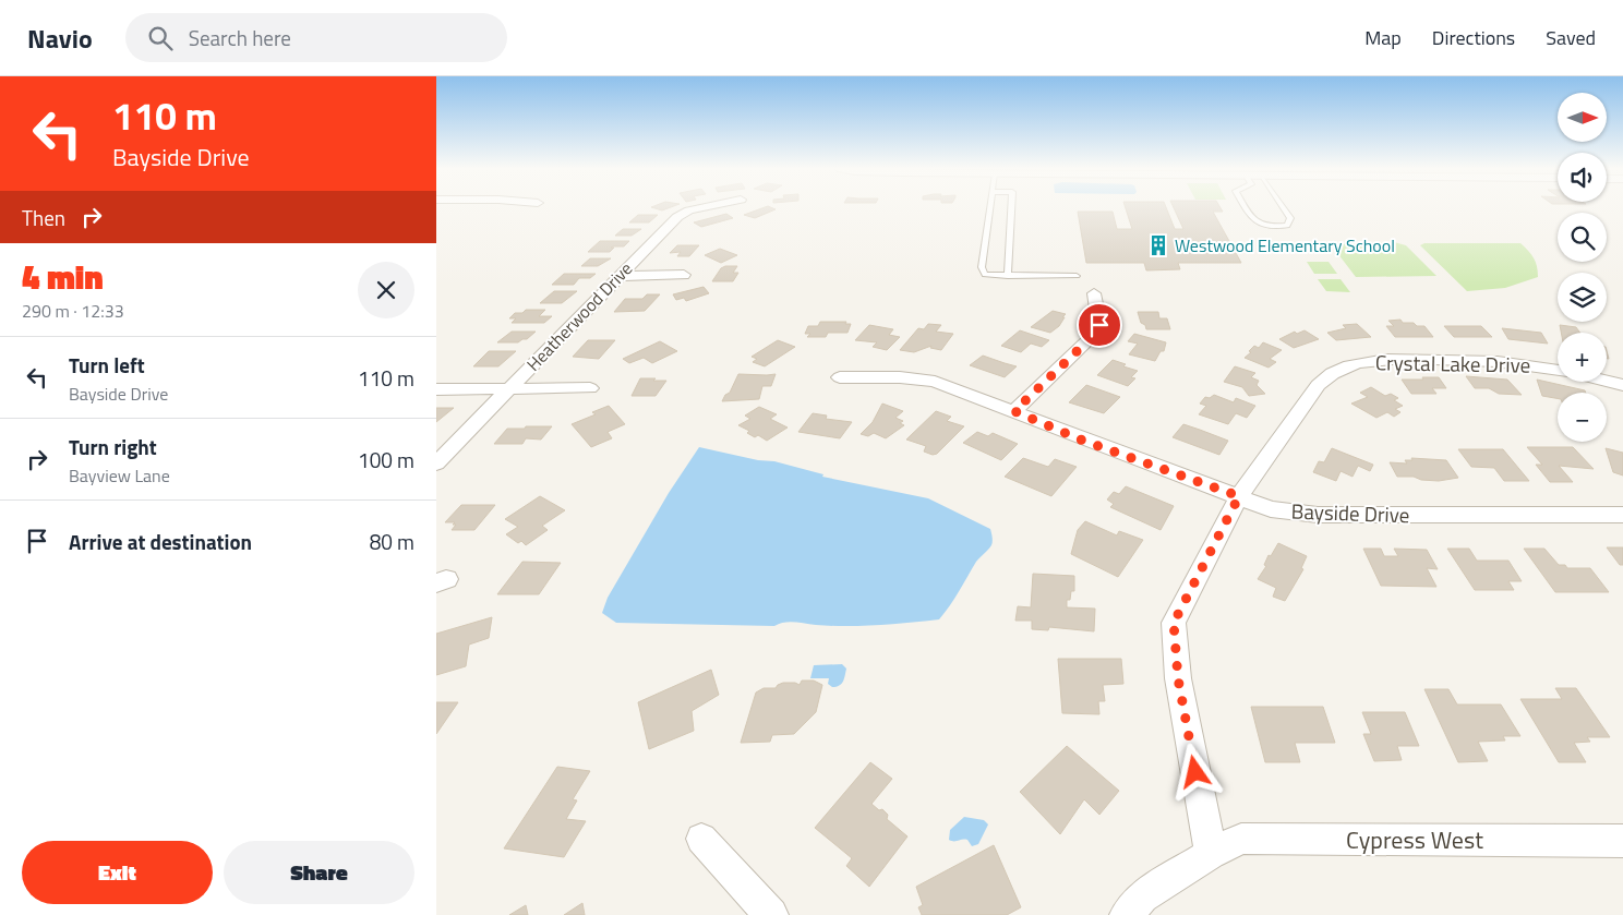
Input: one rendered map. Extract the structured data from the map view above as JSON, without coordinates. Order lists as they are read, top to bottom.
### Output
{
  "streets": {
    "street": [
      "Heatherwood Drive",
      "Crystal Lake Drive",
      "Bayside Drive",
      "Cypress West"
    ]
  },
  "crossings": [
    ["Crystal Lake Drive", "Bayside Drive"],
    ["Crystal Lake Drive", "Cypress West"]
  ],
  "places": {
    "building": ["Westwood Elementary School"]
  },
  "north": "right",
  "page": {
    "header": "Navio",
    "search": "Search here",
    "nav": ["Map", "Directions", "Saved"],
    "turn": ["110 m", "Bayside Drive"],
    "map_buttons": ["+", "−"],
    "then": "Then",
    "heading": ["4 min", "290 m · 12:33"],
    "list": [
      {
        "name": "Turn left",
        "note": "Bayside Drive",
        "value": "110 m"
      },
      {
        "name": "Turn right",
        "note": "Bayview Lane",
        "value": "100 m"
      },
      {
        "name": "Arrive at destination",
        "value": "80 m"
      }
    ],
    "buttons": ["Exit", "Share"]
  }
}
